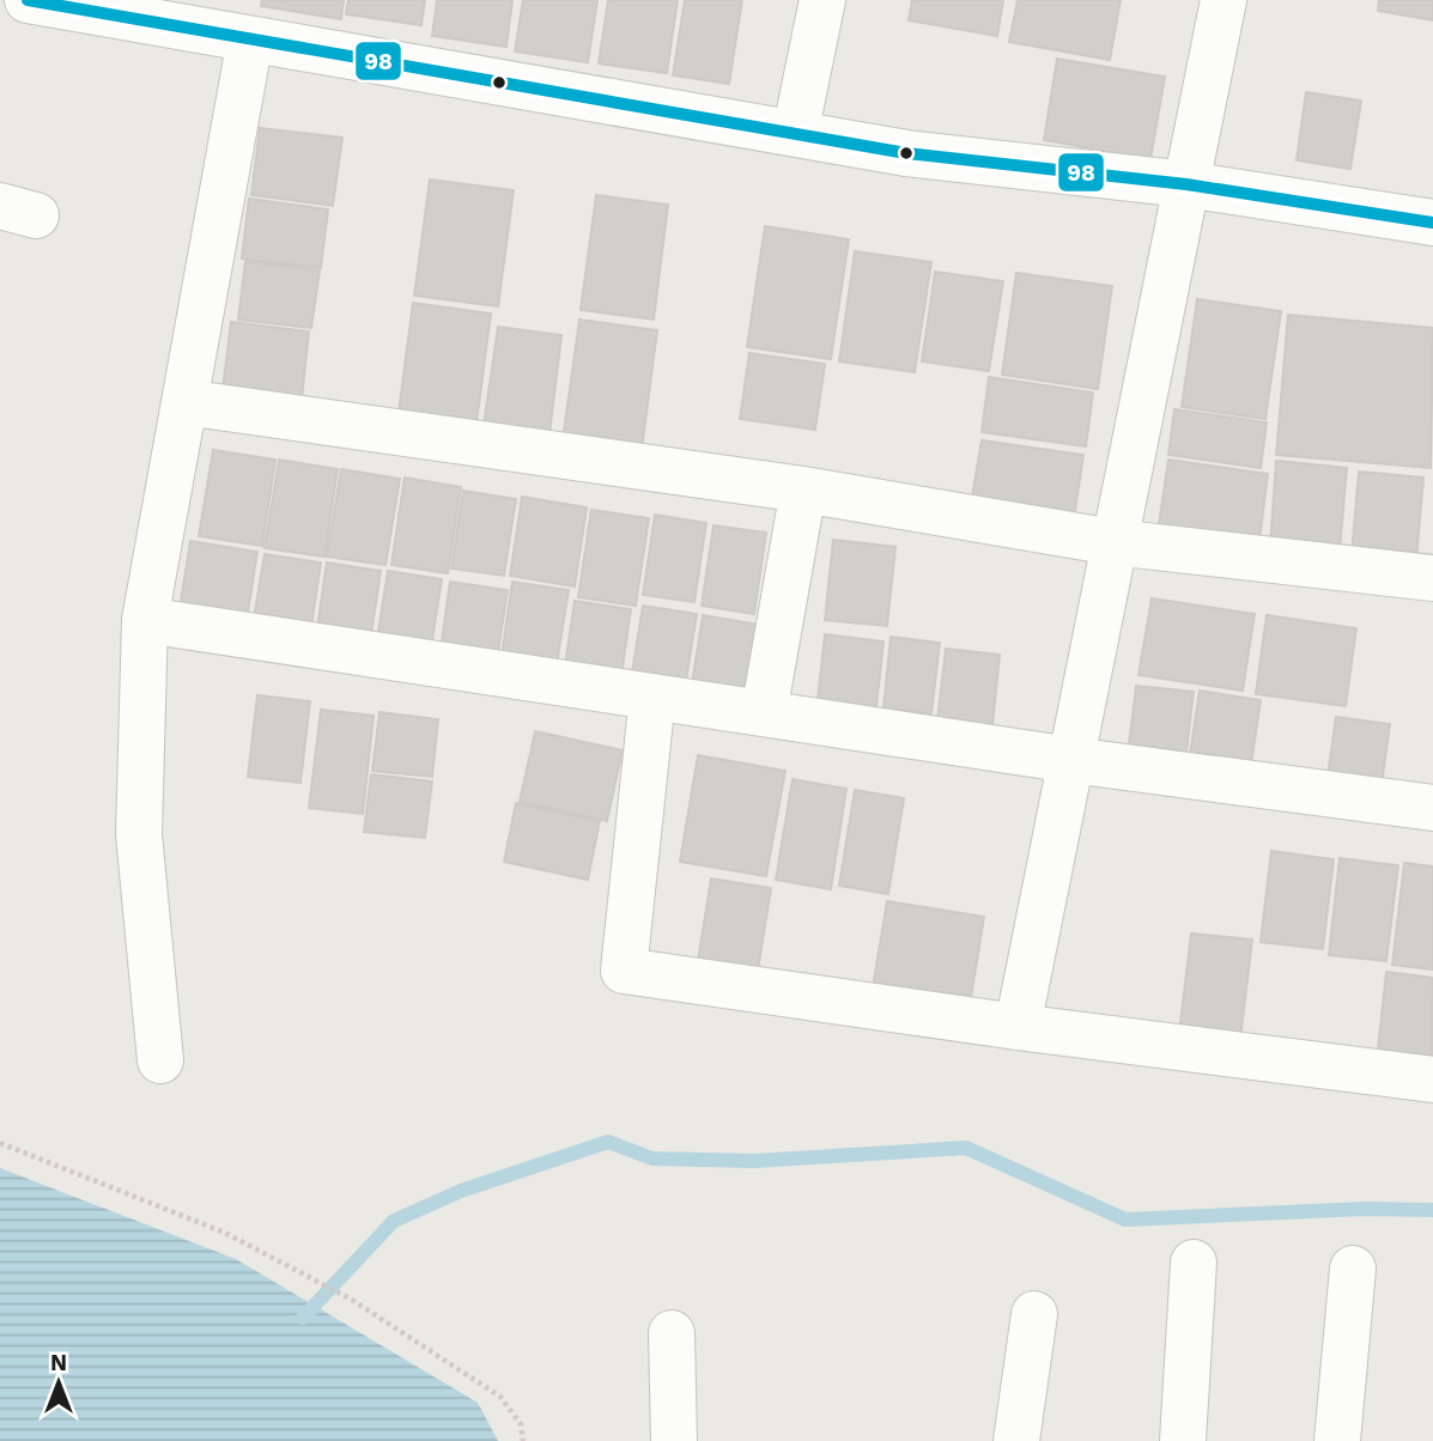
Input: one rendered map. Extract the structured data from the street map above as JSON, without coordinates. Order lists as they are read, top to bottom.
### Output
{
  "lines": ["transit line 98"],
  "north": "top"
}
